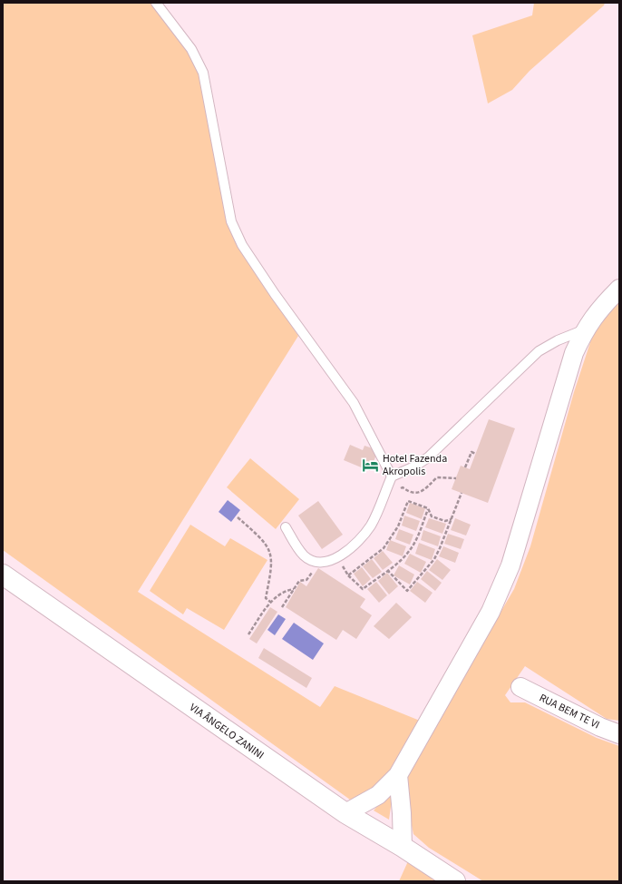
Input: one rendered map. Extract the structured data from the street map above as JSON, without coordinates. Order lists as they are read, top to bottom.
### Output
{
  "streets": {
    "street": ["RUA BEM TE VI", "VIA ÂNGELO ZANINI"]
  },
  "places": {
    "hotel": ["Hotel Fazenda Akropolis"]
  }
}
